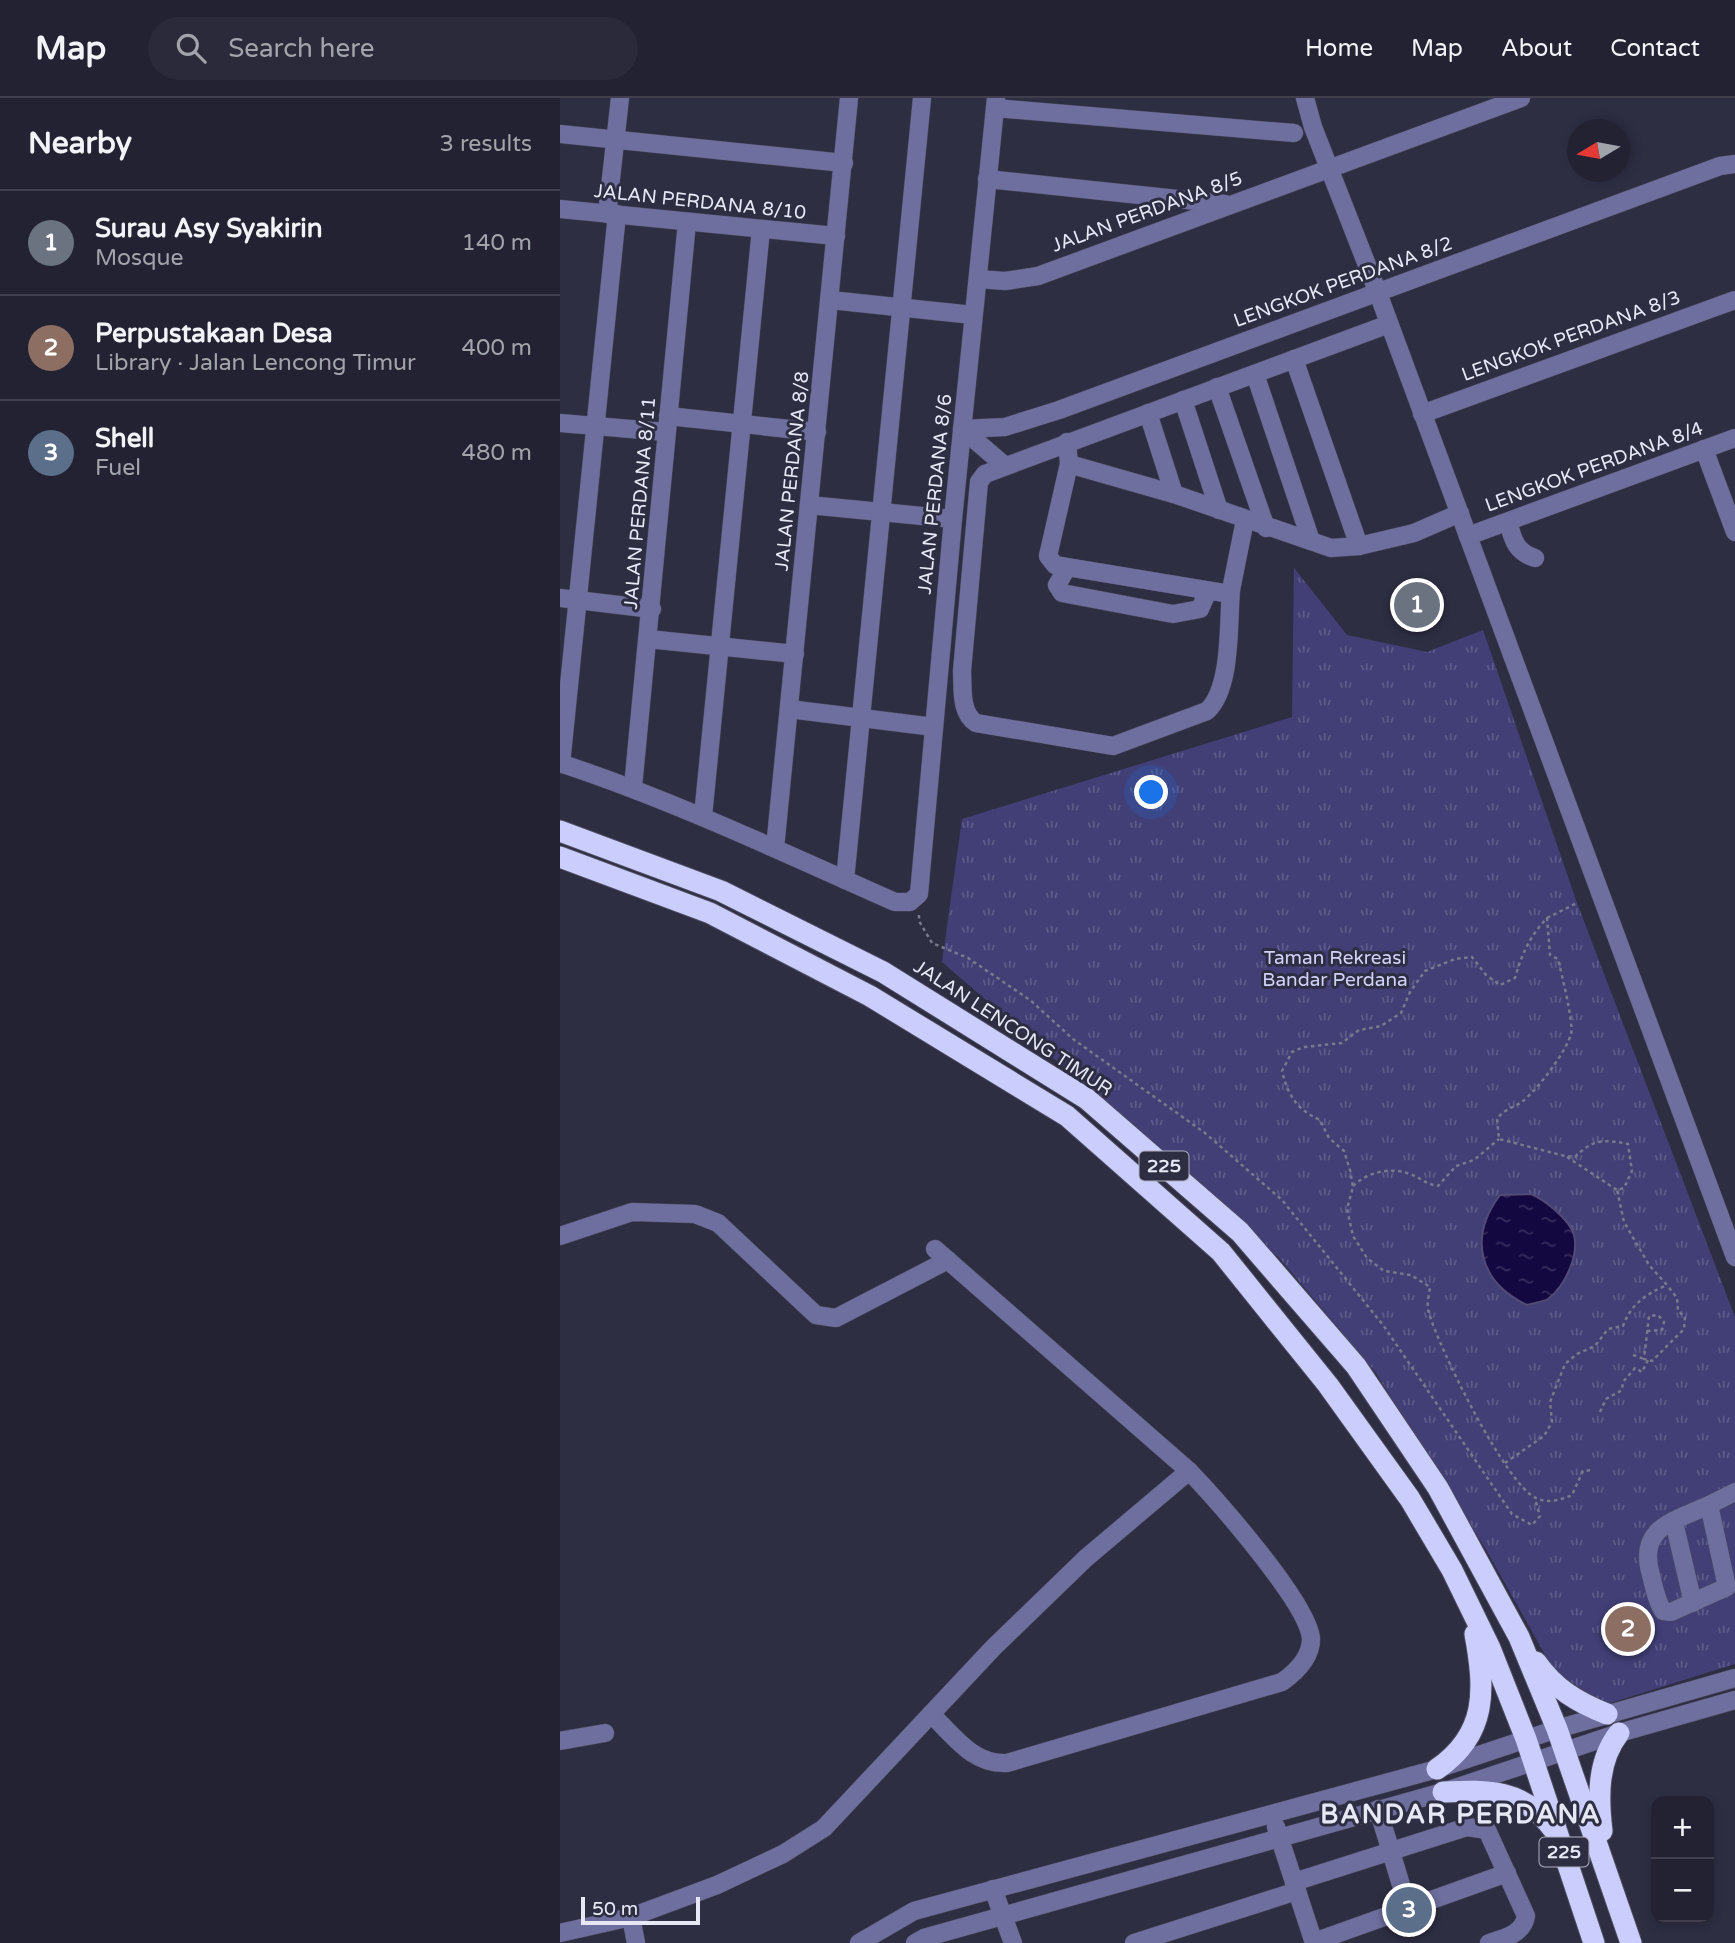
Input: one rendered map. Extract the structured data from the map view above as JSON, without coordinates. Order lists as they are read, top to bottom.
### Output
{
  "streets": {
    "highway": ["JALAN LENCONG TIMUR", "225"],
    "street": [
      "JALAN PERDANA 8/10",
      "JALAN PERDANA 8/5",
      "LENGKOK PERDANA 8/2",
      "LENGKOK PERDANA 8/3",
      "LENGKOK PERDANA 8/4",
      "JALAN PERDANA 8/8",
      "JALAN PERDANA 8/6",
      "JALAN PERDANA 8/11"
    ]
  },
  "crossings": [
    ["JALAN PERDANA 8/10", "JALAN PERDANA 8/8"],
    ["JALAN PERDANA 8/10", "JALAN PERDANA 8/11"],
    ["JALAN PERDANA 8/5", "JALAN PERDANA 8/6"],
    ["LENGKOK PERDANA 8/2", "JALAN PERDANA 8/6"]
  ],
  "districts": ["BANDAR PERDANA"],
  "parks": ["Taman Rekreasi Bandar Perdana"],
  "scale_bar": "50 m",
  "north": "left",
  "page": {
    "header": "Map",
    "search": "Search here",
    "nav": [
      "Home",
      "Map",
      "About",
      "Contact"
    ],
    "heading": ["Nearby", "3 results"],
    "list": [
      {
        "mark": "1",
        "name": "Surau Asy Syakirin",
        "note": "Mosque",
        "value": "140 m"
      },
      {
        "mark": "2",
        "name": "Perpustakaan Desa",
        "note": "Library · Jalan Lencong Timur",
        "value": "400 m"
      },
      {
        "mark": "3",
        "name": "Shell",
        "note": "Fuel",
        "value": "480 m"
      }
    ],
    "pins": ["1", "2", "3"],
    "map_buttons": ["+", "−"],
    "scale": "50 m"
  }
}
